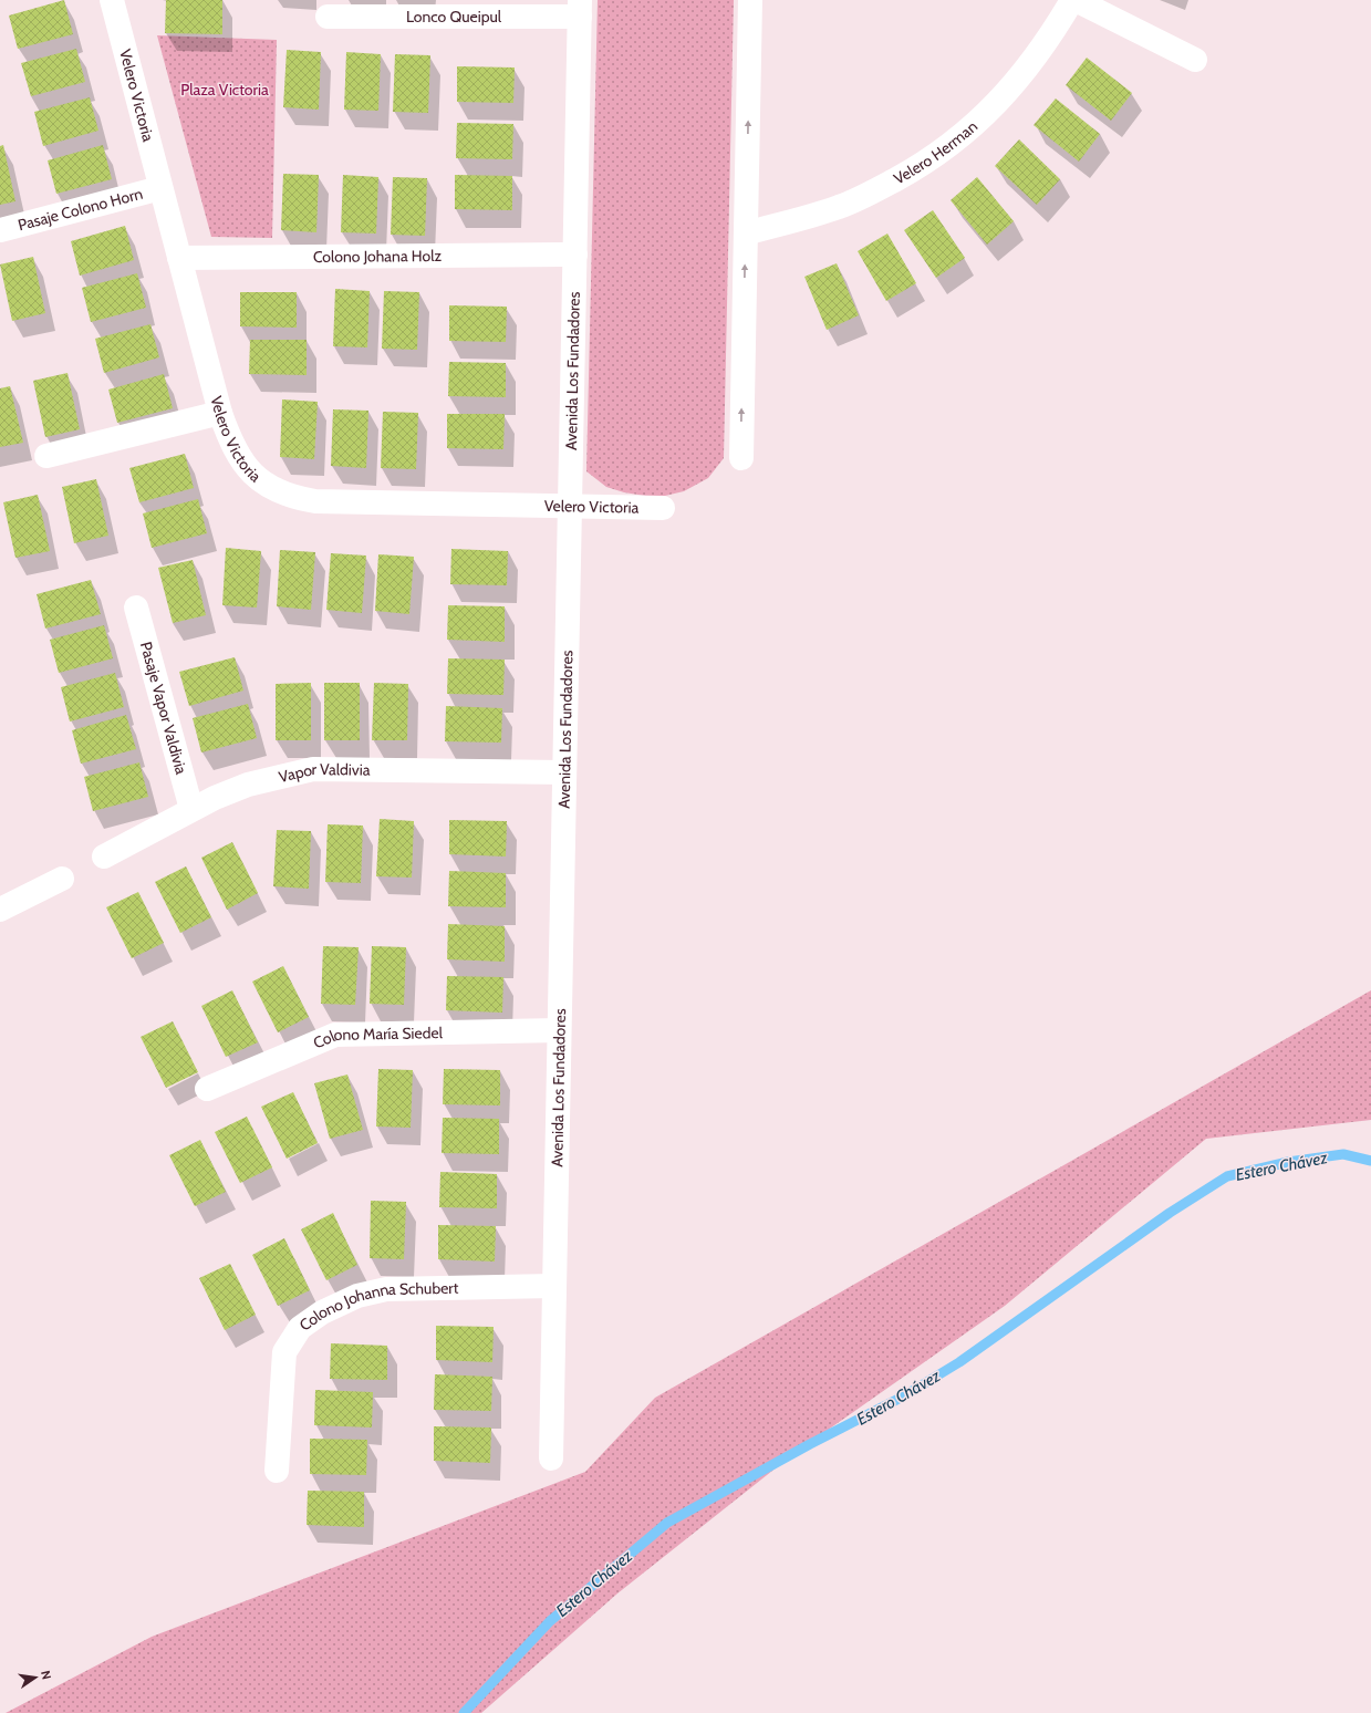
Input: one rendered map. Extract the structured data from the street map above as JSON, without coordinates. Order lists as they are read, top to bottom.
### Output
{
  "streets": {
    "street": [
      "Lonco Queipul",
      "Velero Victoria",
      "Velero Herman",
      "Pasaje Colono Horn",
      "Colono Johana Holz",
      "Avenida Los Fundadores",
      "Pasaje Vapor Valdivia",
      "Vapor Valdivia",
      "Colono María Siedel",
      "Colono Johanna Schubert"
    ]
  },
  "crossings": [
    ["Lonco Queipul", "Avenida Los Fundadores"],
    ["Velero Victoria", "Pasaje Colono Horn"],
    ["Velero Victoria", "Colono Johana Holz"],
    ["Velero Victoria", "Avenida Los Fundadores"],
    ["Colono Johana Holz", "Avenida Los Fundadores"],
    ["Avenida Los Fundadores", "Vapor Valdivia"],
    ["Avenida Los Fundadores", "Colono María Siedel"],
    ["Avenida Los Fundadores", "Colono Johanna Schubert"],
    ["Pasaje Vapor Valdivia", "Vapor Valdivia"]
  ],
  "water": ["Estero Chávez"],
  "parks": ["Plaza Victoria"],
  "north": "right"
}
